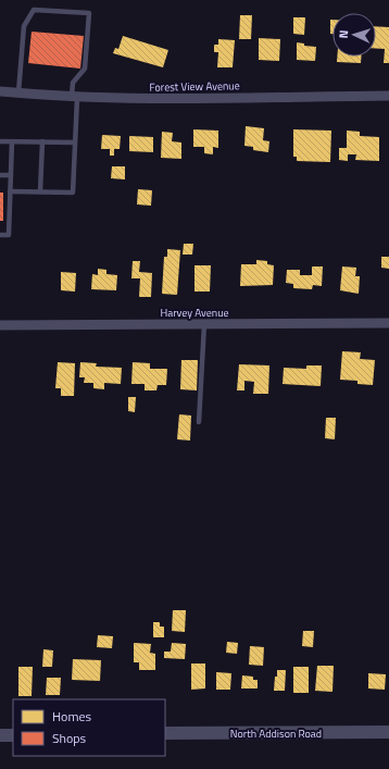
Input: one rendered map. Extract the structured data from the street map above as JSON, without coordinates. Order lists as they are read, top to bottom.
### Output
{
  "streets": {
    "street": ["Forest View Avenue", "Harvey Avenue", "North Addison Road"]
  },
  "legend": ["Homes", "Shops"],
  "north": "left"
}
